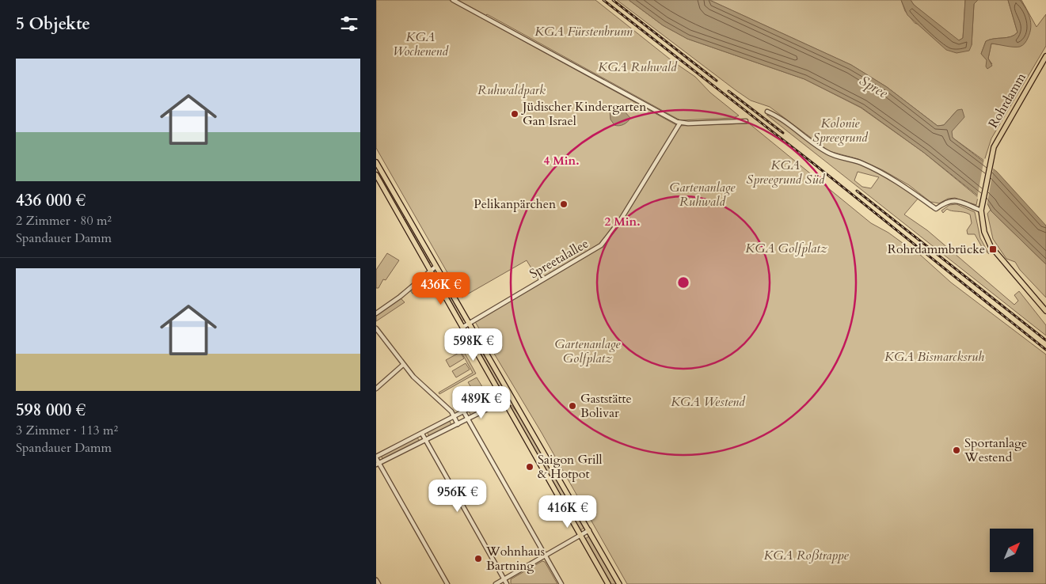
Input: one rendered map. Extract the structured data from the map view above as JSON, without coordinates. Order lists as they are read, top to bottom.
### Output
{
  "streets": {
    "main road": ["Rohrdamm"],
    "street": ["Spreetalallee"]
  },
  "water": ["Spree"],
  "parks": [
    "KGA Fürstenbrunn",
    "KGA Wochenend",
    "KGA Ruhwald",
    "Ruhwaldpark",
    "Kolonie Spreegrund",
    "KGA Spreegrund Süd",
    "Gartenanlage Ruhwald",
    "KGA Golfplatz",
    "Gartenanlage Golfplatz",
    "KGA Bismarcksruh",
    "KGA Westend",
    "KGA Roßtrappe"
  ],
  "places": {
    "other": [
      "Jüdischer Kindergarten Gan Israel",
      "Pelikanpärchen",
      "Gaststätte Bolivar",
      "Sportanlage Westend",
      "Saigon Grill & Hotpot",
      "Wohnhaus Bartning"
    ],
    "transit": ["Rohrdammbrücke"]
  },
  "north": "top right",
  "page": {
    "heading": "5 Objekte",
    "list": [
      {
        "name": "436 000 €",
        "note": "2 Zimmer · 80 m² · Spandauer Damm"
      },
      {
        "name": "598 000 €",
        "note": "3 Zimmer · 113 m² · Spandauer Damm"
      }
    ],
    "price": [
      "436K €",
      "598K €",
      "489K €",
      "956K €",
      "416K €"
    ]
  },
  "rings": ["4 Min.", "2 Min."]
}
